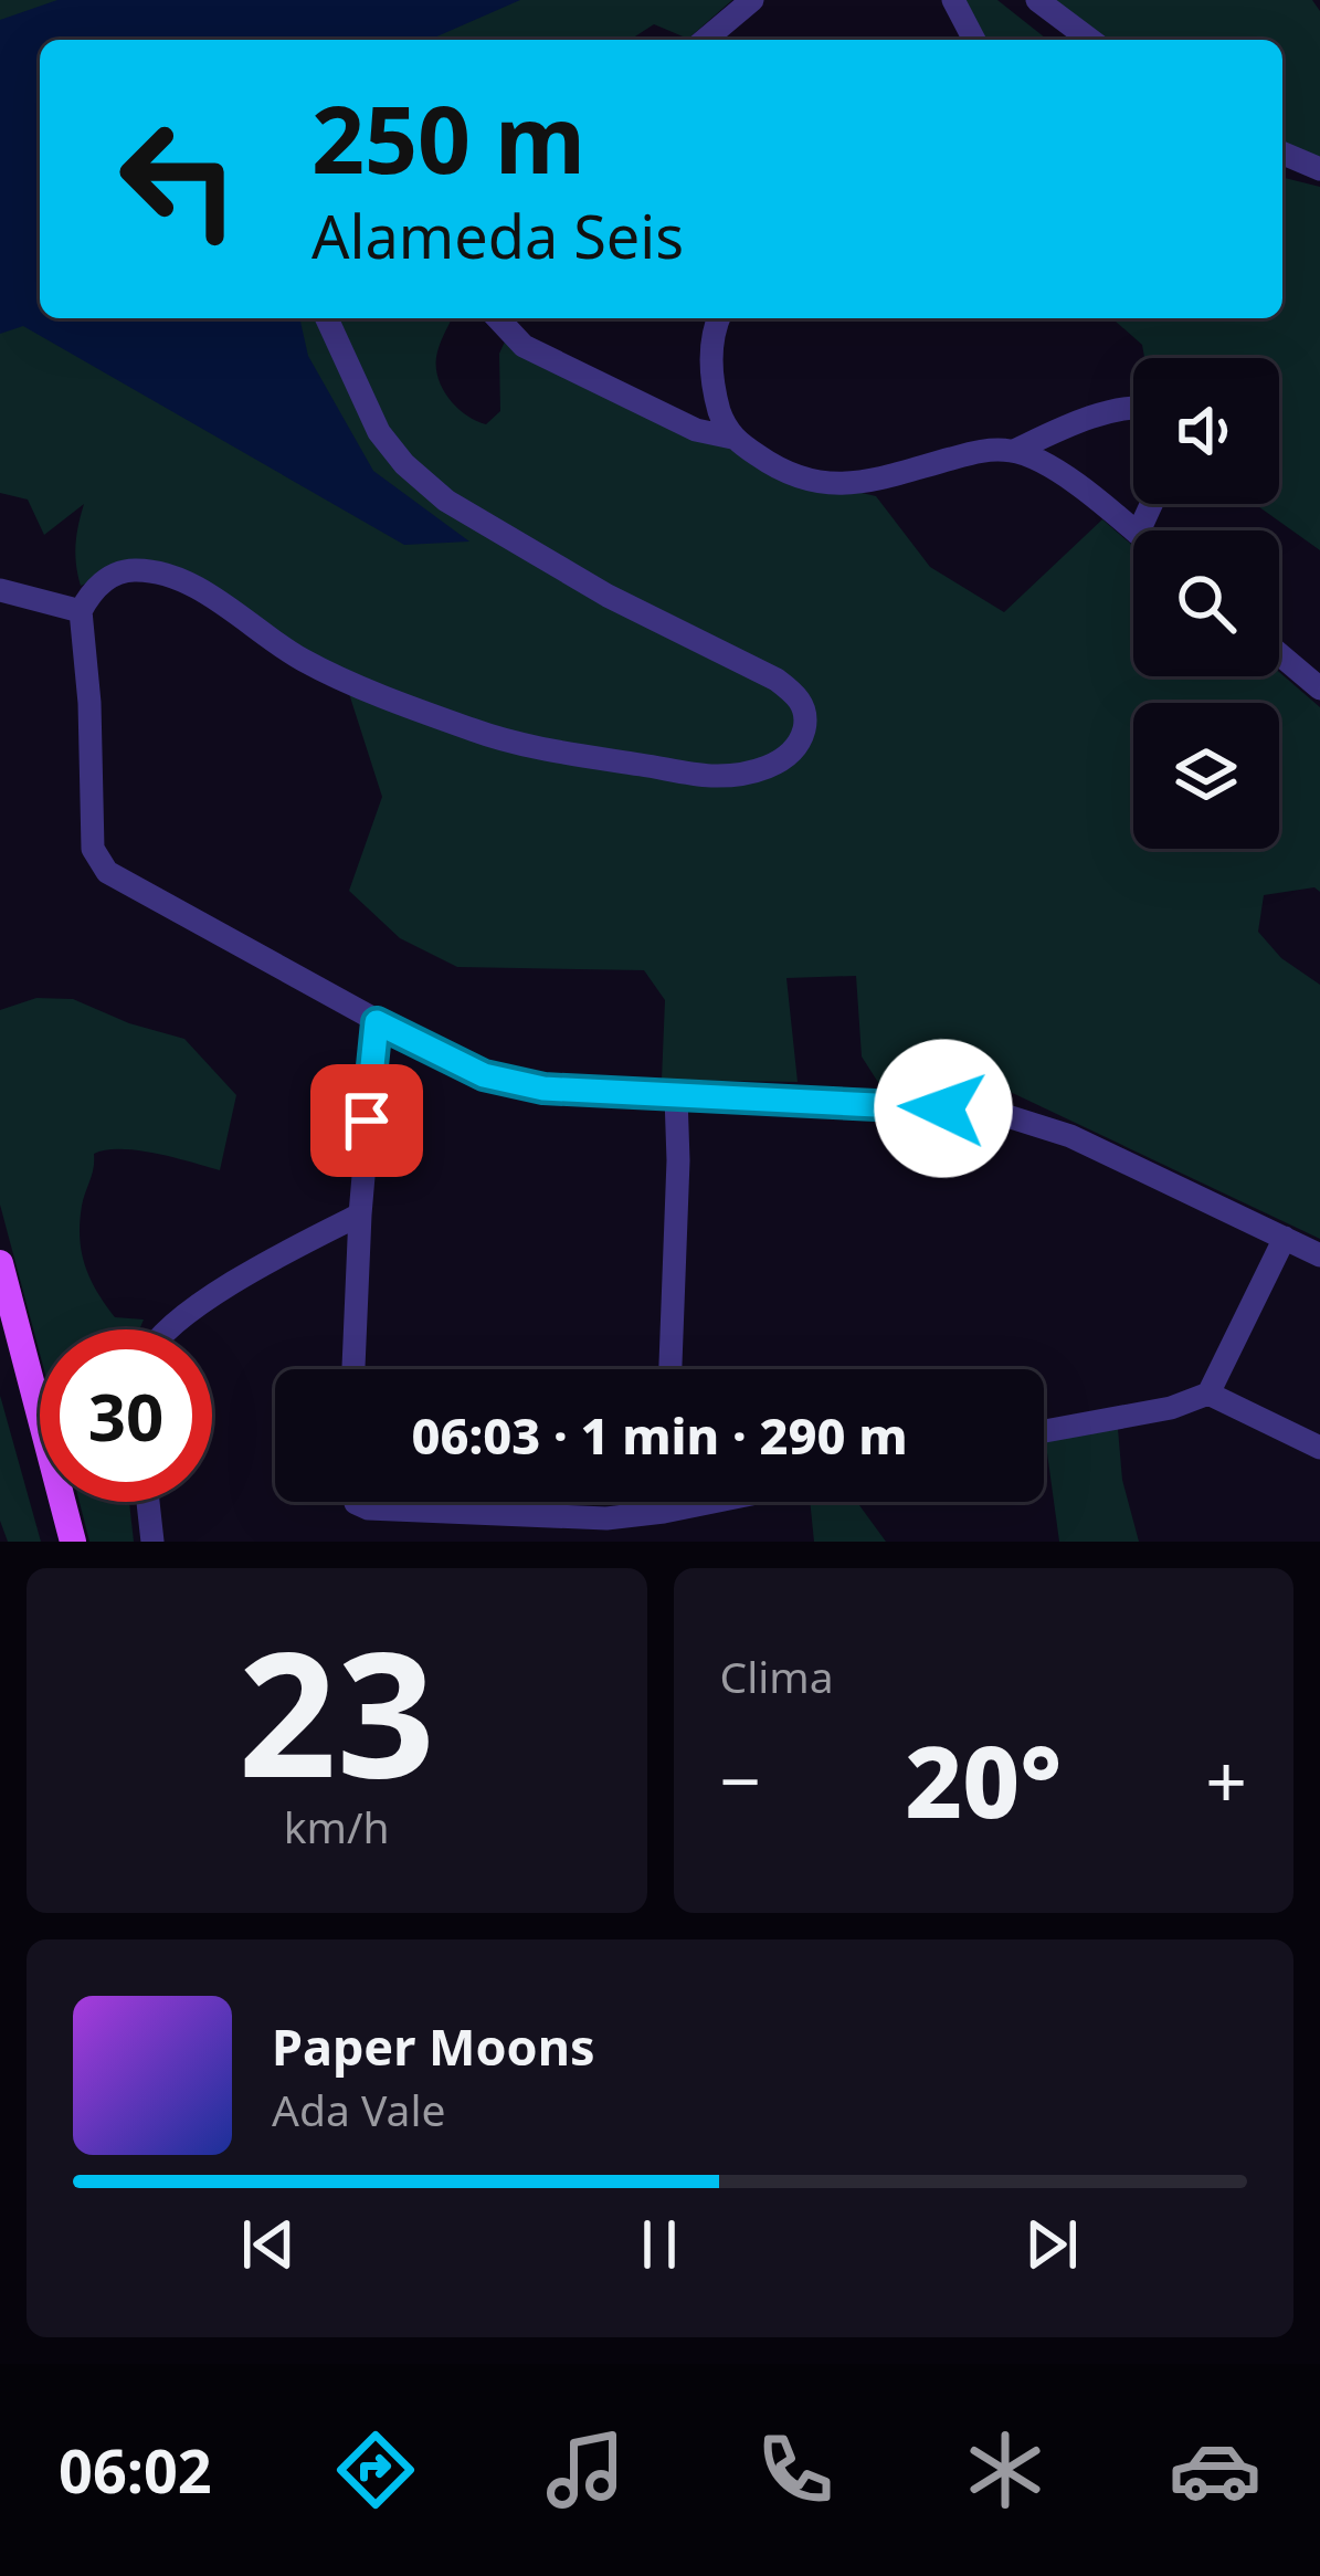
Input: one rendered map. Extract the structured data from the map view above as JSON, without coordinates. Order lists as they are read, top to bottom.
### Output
{
  "page": {
    "turn": ["250 m", "Alameda Seis"],
    "limit": "30",
    "trip": "06:03 · 1 min · 290 m",
    "tile": [
      ["23", "km/h"],
      "Clima"
    ],
    "heat": ["−", "20°", "+"],
    "song": ["Paper Moons", "Ada Vale"],
    "tabs": "06:02"
  }
}
